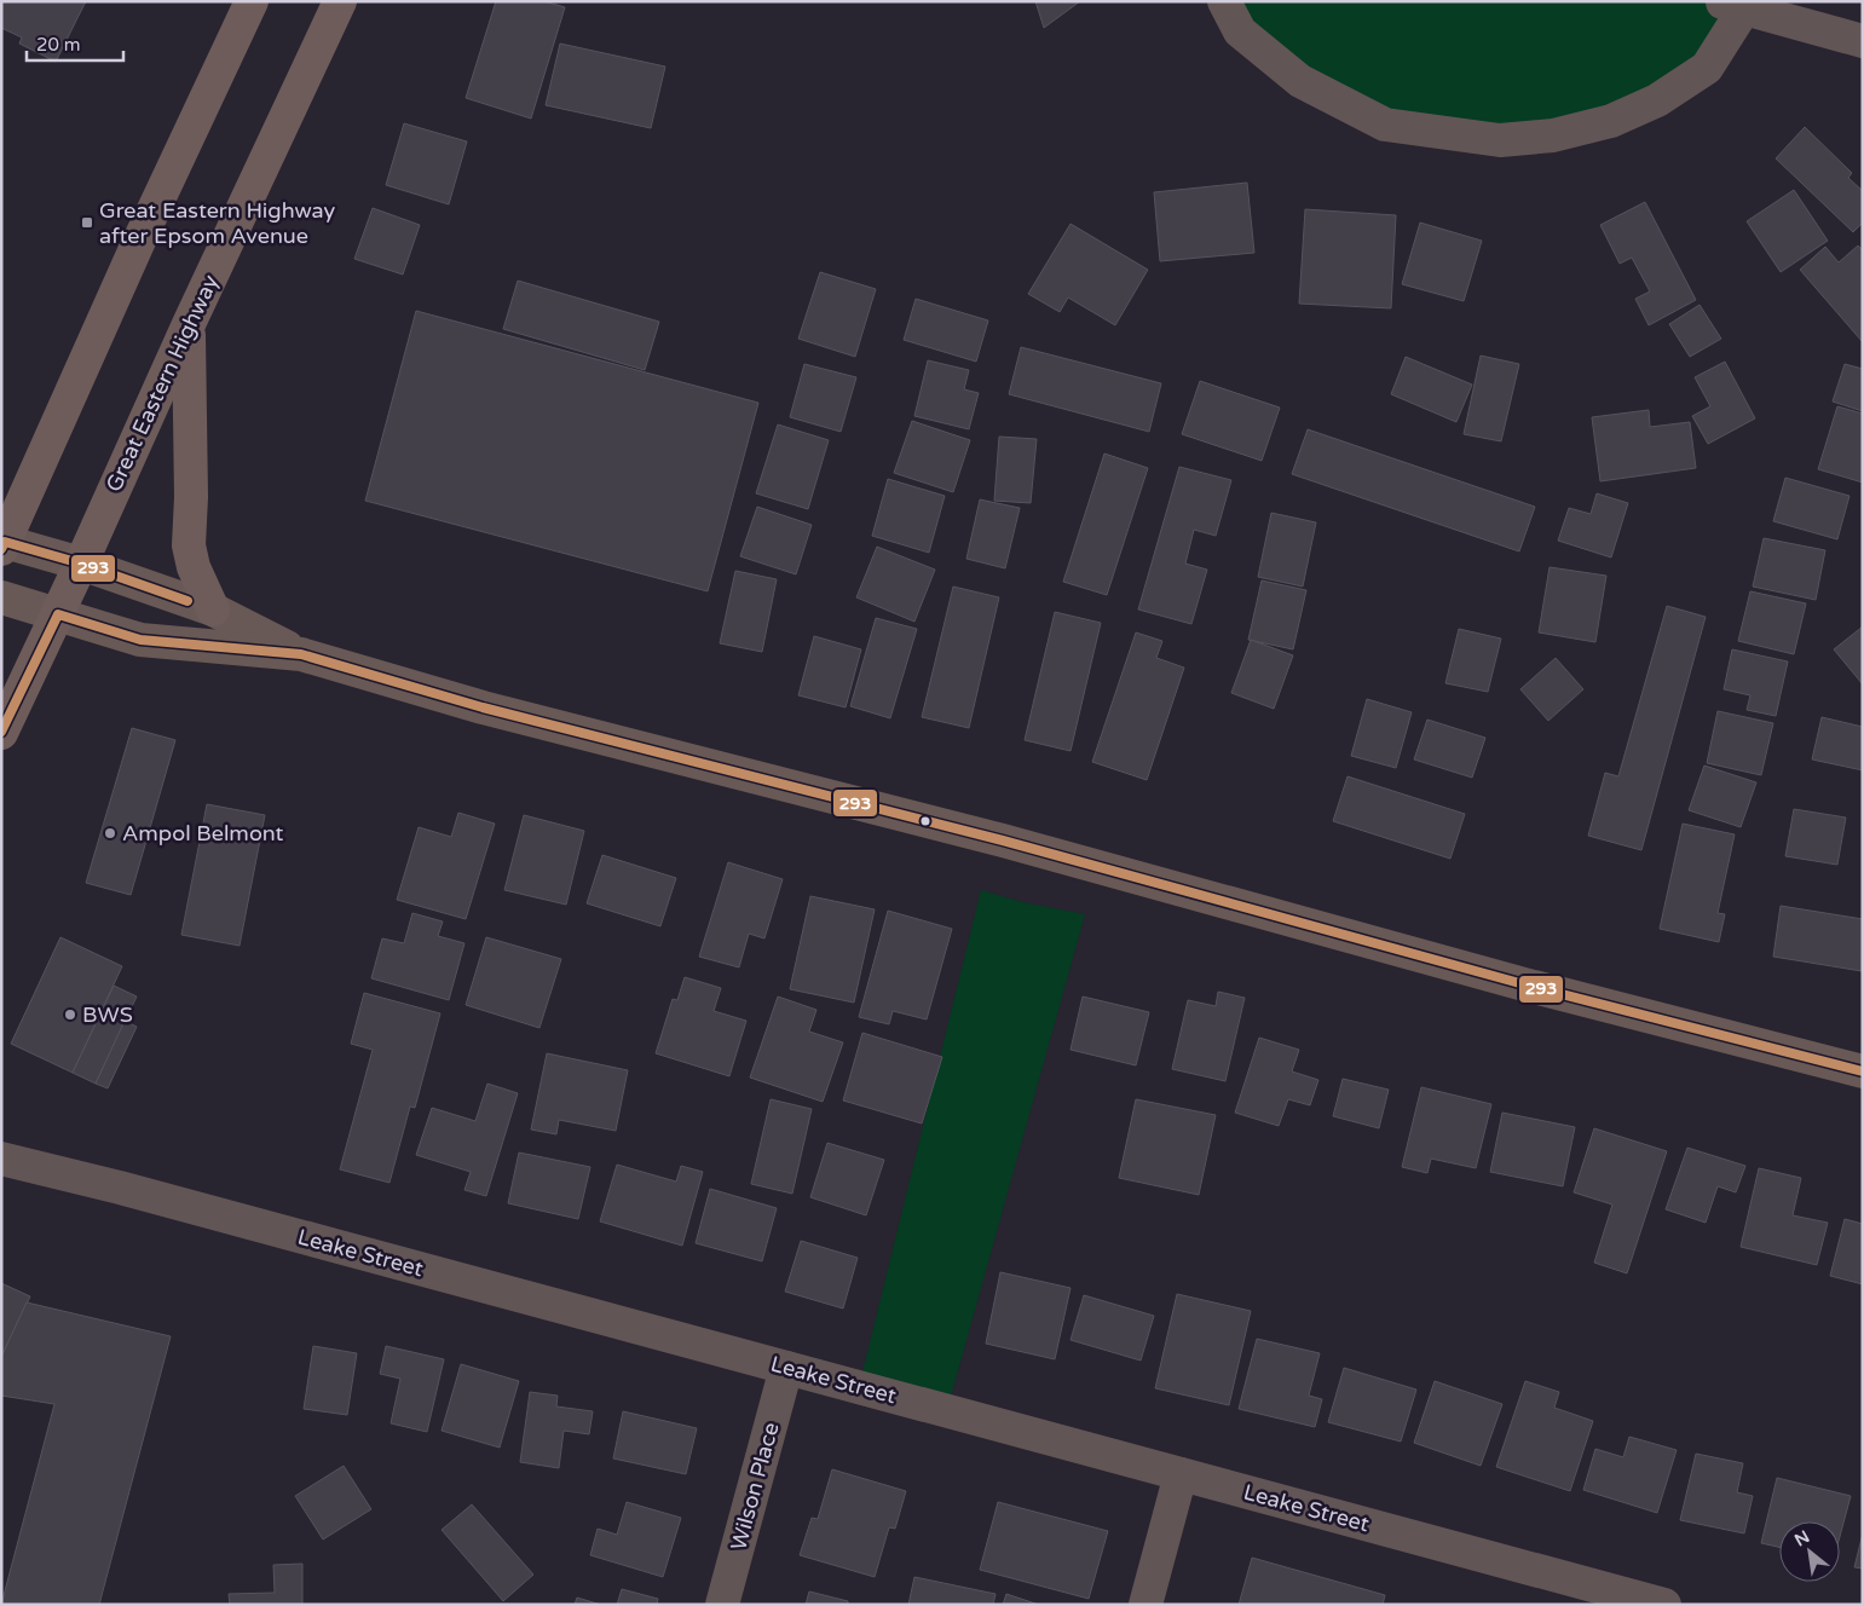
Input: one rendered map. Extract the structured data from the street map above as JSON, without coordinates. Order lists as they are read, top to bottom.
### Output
{
  "streets": {
    "highway": ["Great Eastern Highway"],
    "street": ["Leake Street", "Wilson Place"]
  },
  "crossings": [
    ["Leake Street", "Wilson Place"]
  ],
  "places": {
    "transit": ["Great Eastern Highway after Epsom Avenue"],
    "other": ["Ampol Belmont", "BWS"]
  },
  "lines": ["transit line 293"],
  "scale_bar": "20 m",
  "north": "top left"
}
